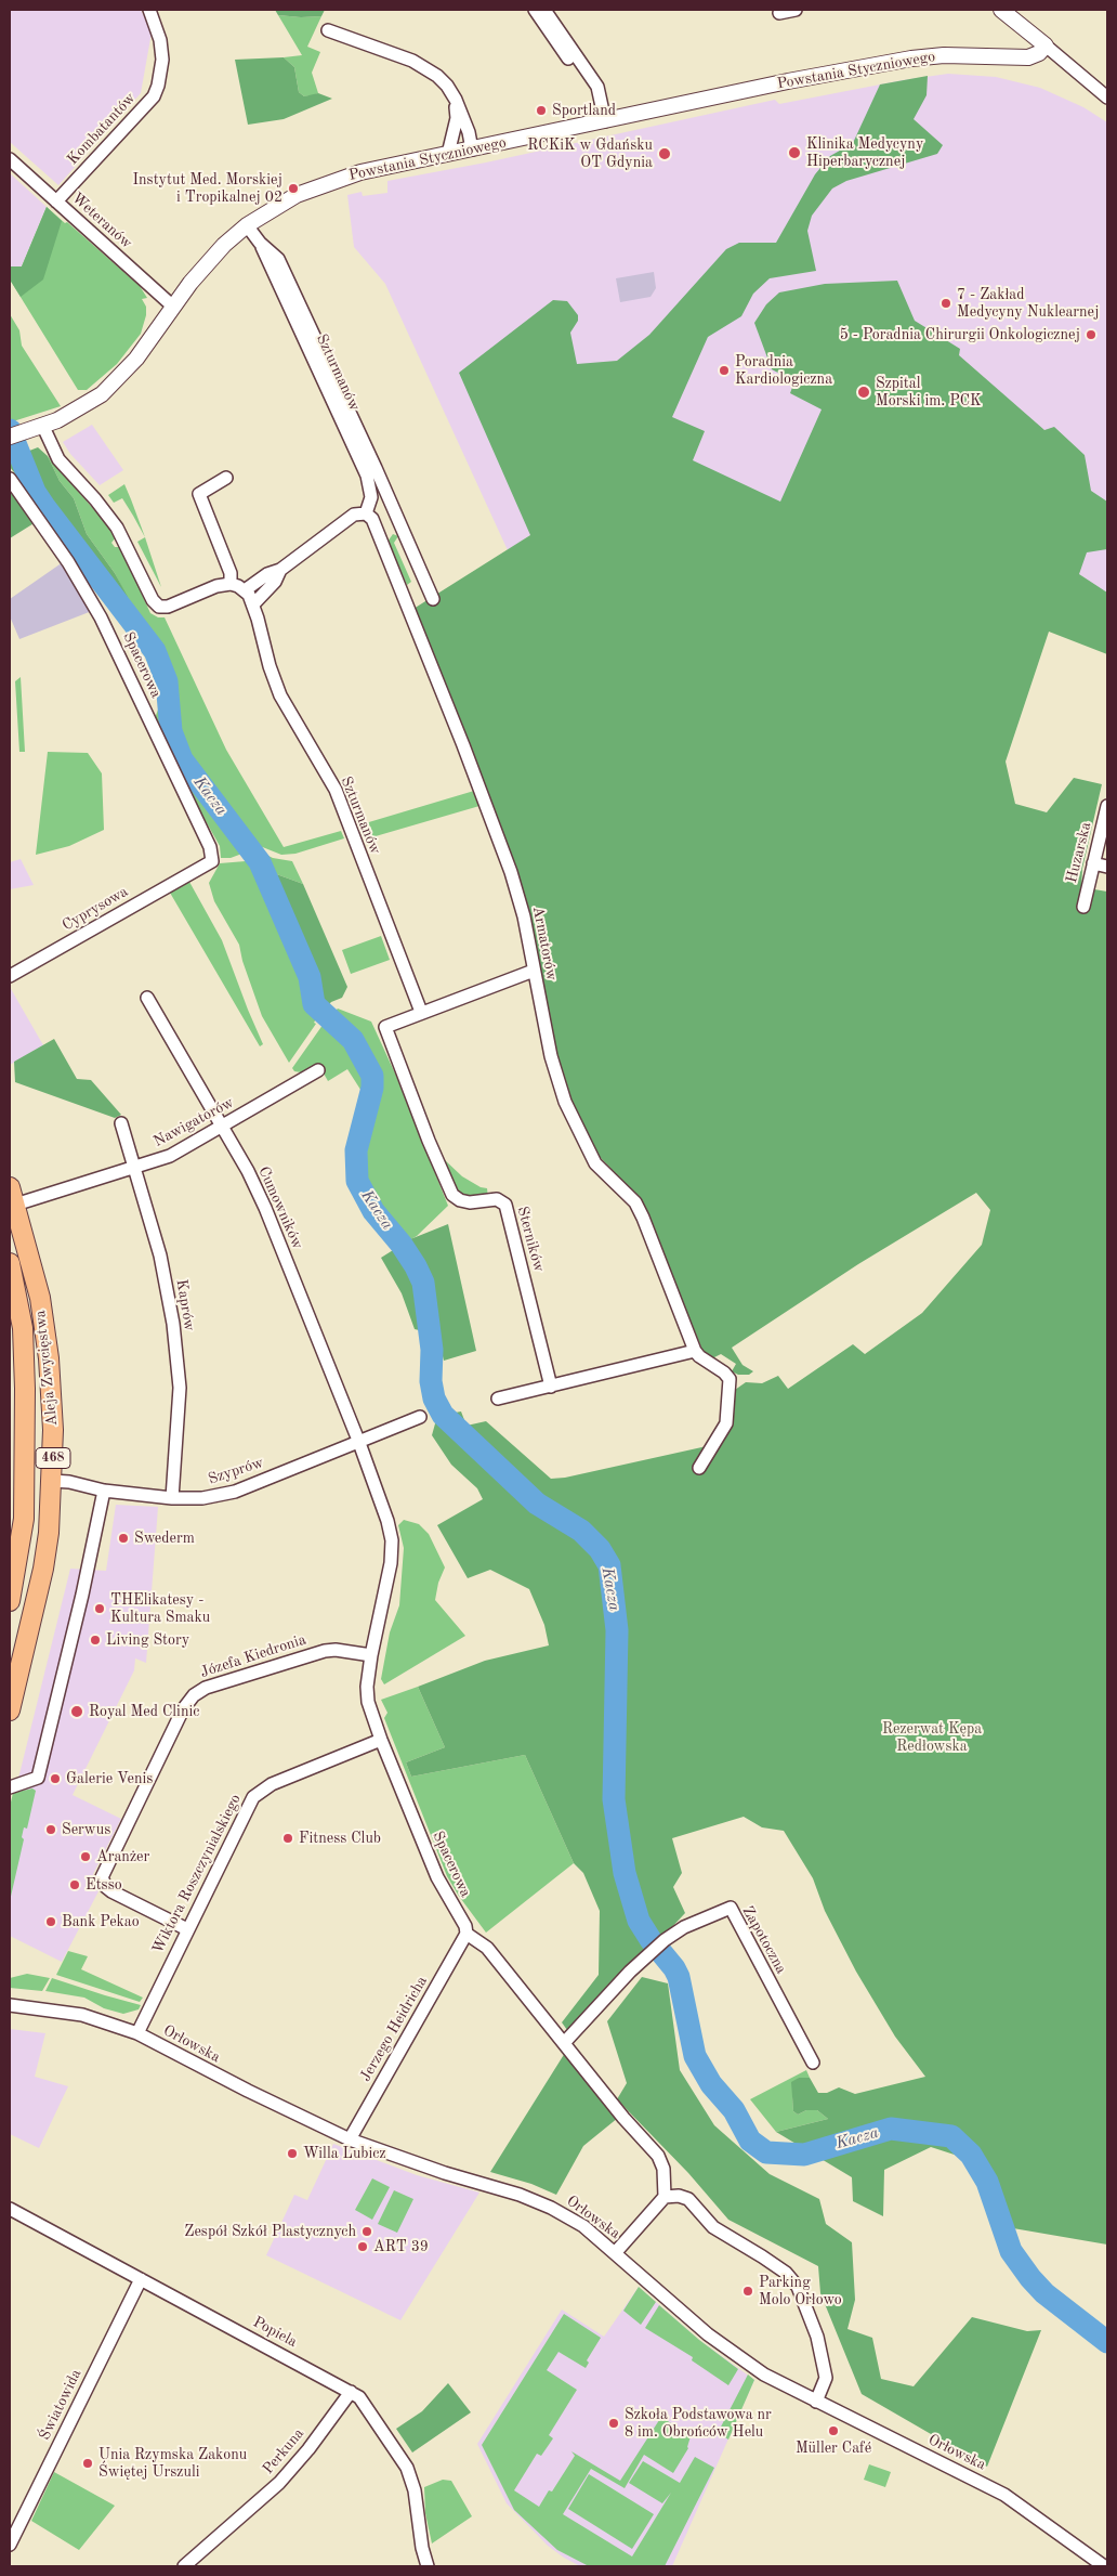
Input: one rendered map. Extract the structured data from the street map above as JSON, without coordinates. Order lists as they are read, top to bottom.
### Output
{
  "streets": {
    "main road": ["Aleja Zwycięstwa", "468"],
    "street": [
      "Powstania Styczniowego",
      "Kombatantów",
      "Weteranów",
      "Szturmanów",
      "Spacerowa",
      "Huzarska",
      "Cyprysowa",
      "Armatorów",
      "Nawigatorów",
      "Cumowników",
      "Sterników",
      "Kaprów",
      "Szyprów",
      "Józefa Kiedronia",
      "Wiktora Roszczynialskiego",
      "Zapotoczna",
      "Jerzego Heidricha",
      "Orłowska",
      "Popiela",
      "Światowida",
      "Perkuna"
    ]
  },
  "crossings": [
    ["Powstania Styczniowego", "Weteranów"],
    ["Powstania Styczniowego", "Szturmanów"],
    ["Kombatantów", "Weteranów"],
    ["Szturmanów", "Armatorów"],
    ["Szturmanów", "Sterników"],
    ["Spacerowa", "Cyprysowa"],
    ["Spacerowa", "Cumowników"],
    ["Spacerowa", "Szyprów"],
    ["Spacerowa", "Józefa Kiedronia"],
    ["Spacerowa", "Wiktora Roszczynialskiego"],
    ["Spacerowa", "Jerzego Heidricha"],
    ["Nawigatorów", "Cumowników"],
    ["Nawigatorów", "Kaprów"],
    ["Nawigatorów", "Aleja Zwycięstwa"],
    ["Cumowników", "Szyprów"],
    ["Kaprów", "Szyprów"],
    ["Aleja Zwycięstwa", "Szyprów"],
    ["Józefa Kiedronia", "Wiktora Roszczynialskiego"],
    ["Wiktora Roszczynialskiego", "Orłowska"],
    ["Jerzego Heidricha", "Orłowska"],
    ["Popiela", "Światowida"],
    ["Popiela", "Perkuna"]
  ],
  "water": ["Kacza"],
  "parks": ["Rezerwat Kępa Redłowska"],
  "places": [
    "Sportland",
    "Klinika Medycyny Hiperbarycznej",
    "RCKiK w Gdańsku OT Gdynia",
    "Instytut Med. Morskiej i Tropikalnej 02",
    "7 - Zakład Medycyny Nuklearnej",
    "5 - Poradnia Chirurgii Onkologicznej",
    "Poradnia Kardiologiczna",
    "Szpital Morski im. PCK",
    "Swederm",
    "THElikatesy - Kultura Smaku",
    "Living Story",
    "Royal Med Clinic",
    "Galerie Venis",
    "Serwus",
    "Fitness Club",
    "Aranżer",
    "Etsso",
    "Bank Pekao",
    "Willa Lubicz",
    "Zespół Szkół Plastycznych",
    "ART 39",
    "Parking Molo Orłowo",
    "Szkoła Podstawowa nr 8 im. Obrońców Helu",
    "Müller Café",
    "Unia Rzymska Zakonu Świętej Urszuli"
  ]
}
